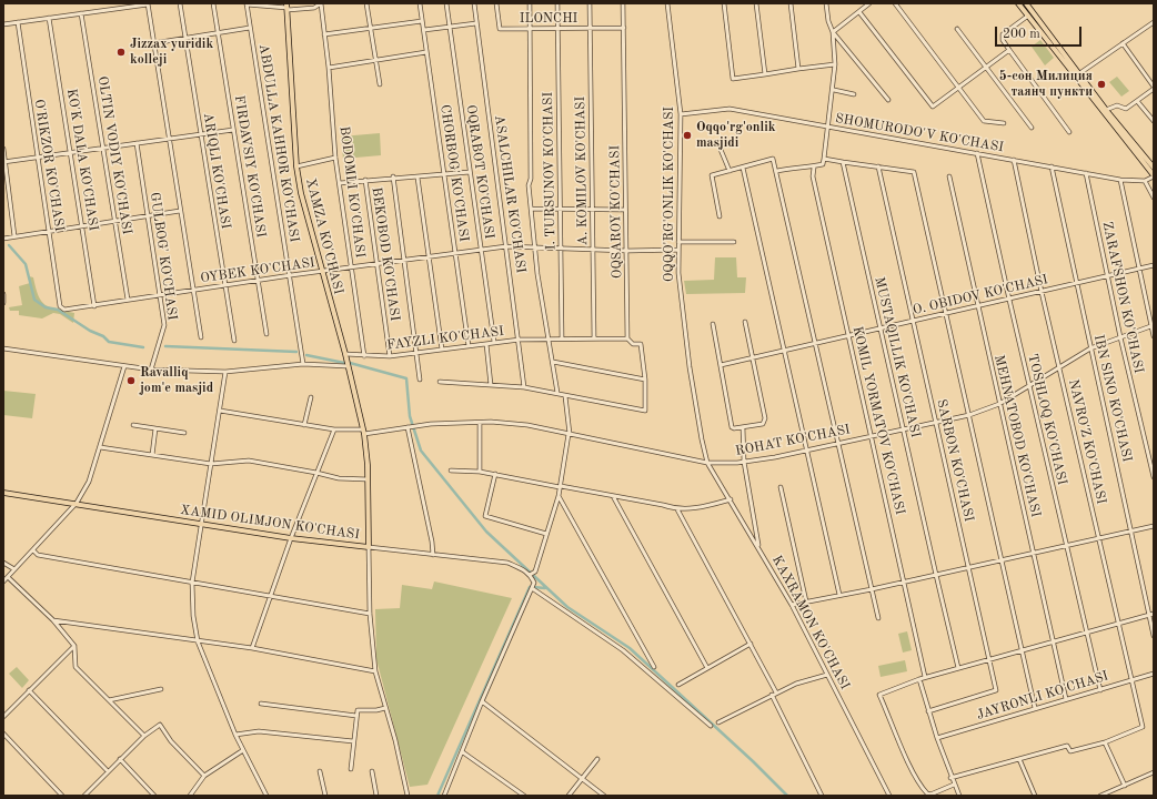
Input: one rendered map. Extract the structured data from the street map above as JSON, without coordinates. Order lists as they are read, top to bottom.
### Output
{
  "streets": {
    "main road": ["XAMZA KO'CHASI", "XAMID OLIMJON KO'CHASI"],
    "street": [
      "ILONCHI",
      "SHOMURODO'V KO'CHASI",
      "ABDULLA KAHHOR KO'CHASI",
      "OLTIN VODIY KO'CHASI",
      "KO'K DALA KO'CHASI",
      "O'RIKZOR KO'CHASI",
      "FIRDAVSIY KO'CHASI",
      "ARIQLI KO'CHASI",
      "I. TURSUNOV KO'CHASI",
      "A. KOMILOV KO'CHASI",
      "OQRABOT KO'CHASI",
      "CHORBOG' KO'CHASI",
      "BODOMLI KO'CHASI",
      "ASALCHILAR KO'CHASI",
      "OQQO'RG'ONLIK KO'CHASI",
      "OQSAROY KO'CHASI",
      "BEKOBOD KO'CHASI",
      "GULBOG' KO'CHASI",
      "OYBEK KO'CHASI",
      "O. OBIDOV KO'CHASI",
      "ZARAFSHON KO'CHASI",
      "FAYZLI KO'CHASI",
      "MUSTAQILLIK KO'CHASI",
      "IBN SINO KO'CHASI",
      "TOSHLOQ KO'CHASI",
      "KOMIL YORMATOV KO'CHASI",
      "MEHNATOBOD KO'CHASI",
      "ROHAT KO'CHASI",
      "NAVRO'Z KO'CHASI",
      "SARBON KO'CHASI",
      "KAXRAMON KO'CHASI",
      "JAYRONLI KO'CHASI"
    ]
  },
  "crossings": [
    ["ILONCHI", "I. TURSUNOV KO'CHASI"],
    ["ILONCHI", "A. KOMILOV KO'CHASI"],
    ["ILONCHI", "OQSAROY KO'CHASI"],
    ["SHOMURODO'V KO'CHASI", "OQQO'RG'ONLIK KO'CHASI"],
    ["SHOMURODO'V KO'CHASI", "ZARAFSHON KO'CHASI"],
    ["SHOMURODO'V KO'CHASI", "IBN SINO KO'CHASI"],
    ["SHOMURODO'V KO'CHASI", "TOSHLOQ KO'CHASI"],
    ["SHOMURODO'V KO'CHASI", "NAVRO'Z KO'CHASI"],
    ["ABDULLA KAHHOR KO'CHASI", "OYBEK KO'CHASI"],
    ["OLTIN VODIY KO'CHASI", "OYBEK KO'CHASI"],
    ["KO'K DALA KO'CHASI", "OYBEK KO'CHASI"],
    ["O'RIKZOR KO'CHASI", "OYBEK KO'CHASI"],
    ["FIRDAVSIY KO'CHASI", "OYBEK KO'CHASI"],
    ["ARIQLI KO'CHASI", "OYBEK KO'CHASI"],
    ["I. TURSUNOV KO'CHASI", "OYBEK KO'CHASI"],
    ["I. TURSUNOV KO'CHASI", "FAYZLI KO'CHASI"],
    ["A. KOMILOV KO'CHASI", "OYBEK KO'CHASI"],
    ["A. KOMILOV KO'CHASI", "FAYZLI KO'CHASI"],
    ["OQRABOT KO'CHASI", "OYBEK KO'CHASI"],
    ["OQRABOT KO'CHASI", "FAYZLI KO'CHASI"],
    ["CHORBOG' KO'CHASI", "OYBEK KO'CHASI"],
    ["CHORBOG' KO'CHASI", "FAYZLI KO'CHASI"],
    ["BODOMLI KO'CHASI", "OYBEK KO'CHASI"],
    ["BODOMLI KO'CHASI", "FAYZLI KO'CHASI"],
    ["ASALCHILAR KO'CHASI", "OYBEK KO'CHASI"],
    ["ASALCHILAR KO'CHASI", "FAYZLI KO'CHASI"],
    ["OQQO'RG'ONLIK KO'CHASI", "OYBEK KO'CHASI"],
    ["OQQO'RG'ONLIK KO'CHASI", "ROHAT KO'CHASI"],
    ["OQQO'RG'ONLIK KO'CHASI", "KAXRAMON KO'CHASI"],
    ["OQSAROY KO'CHASI", "OYBEK KO'CHASI"],
    ["OQSAROY KO'CHASI", "FAYZLI KO'CHASI"],
    ["XAMZA KO'CHASI", "OYBEK KO'CHASI"],
    ["XAMZA KO'CHASI", "FAYZLI KO'CHASI"],
    ["XAMZA KO'CHASI", "ROHAT KO'CHASI"],
    ["XAMZA KO'CHASI", "XAMID OLIMJON KO'CHASI"],
    ["BEKOBOD KO'CHASI", "OYBEK KO'CHASI"],
    ["BEKOBOD KO'CHASI", "FAYZLI KO'CHASI"],
    ["GULBOG' KO'CHASI", "OYBEK KO'CHASI"],
    ["O. OBIDOV KO'CHASI", "ZARAFSHON KO'CHASI"],
    ["O. OBIDOV KO'CHASI", "MUSTAQILLIK KO'CHASI"],
    ["O. OBIDOV KO'CHASI", "IBN SINO KO'CHASI"],
    ["O. OBIDOV KO'CHASI", "TOSHLOQ KO'CHASI"],
    ["O. OBIDOV KO'CHASI", "KOMIL YORMATOV KO'CHASI"],
    ["O. OBIDOV KO'CHASI", "MEHNATOBOD KO'CHASI"],
    ["O. OBIDOV KO'CHASI", "NAVRO'Z KO'CHASI"],
    ["O. OBIDOV KO'CHASI", "SARBON KO'CHASI"],
    ["ZARAFSHON KO'CHASI", "ROHAT KO'CHASI"],
    ["MUSTAQILLIK KO'CHASI", "ROHAT KO'CHASI"],
    ["MUSTAQILLIK KO'CHASI", "SARBON KO'CHASI"],
    ["IBN SINO KO'CHASI", "ROHAT KO'CHASI"],
    ["TOSHLOQ KO'CHASI", "ROHAT KO'CHASI"],
    ["TOSHLOQ KO'CHASI", "JAYRONLI KO'CHASI"],
    ["KOMIL YORMATOV KO'CHASI", "ROHAT KO'CHASI"],
    ["MEHNATOBOD KO'CHASI", "ROHAT KO'CHASI"],
    ["MEHNATOBOD KO'CHASI", "JAYRONLI KO'CHASI"],
    ["ROHAT KO'CHASI", "NAVRO'Z KO'CHASI"],
    ["ROHAT KO'CHASI", "SARBON KO'CHASI"],
    ["ROHAT KO'CHASI", "KAXRAMON KO'CHASI"],
    ["NAVRO'Z KO'CHASI", "JAYRONLI KO'CHASI"],
    ["SARBON KO'CHASI", "JAYRONLI KO'CHASI"]
  ],
  "places": [
    "Jizzax yuridik kolleji",
    "5-сон Милиция таянч пункти",
    "Oqqo'rg'onlik masjidi",
    "Ravalliq jom'e masjid"
  ],
  "scale_bar": "200 m"
}
